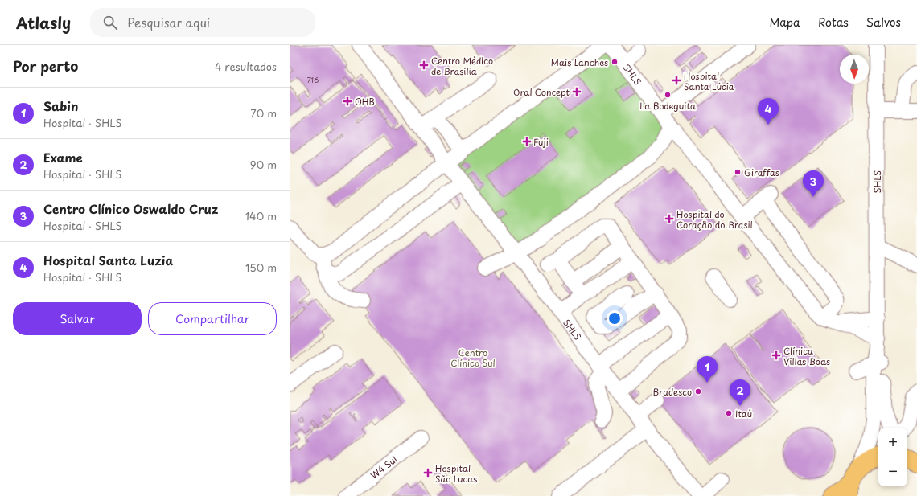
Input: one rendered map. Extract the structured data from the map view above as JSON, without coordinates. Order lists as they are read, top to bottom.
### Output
{
  "streets": {
    "street": ["SHLS", "W4 Sul"]
  },
  "parks": ["Centro Clínico Sul"],
  "places": {
    "other": [
      "Mais Lanches",
      "La Bodeguita",
      "Giraffas",
      "Bradesco",
      "Itaú"
    ],
    "health": [
      "Centro Médico de Brasília",
      "Hospital Santa Lúcia",
      "Oral Concept",
      "OHB",
      "Fuji",
      "Hospital do Coração do Brasil",
      "Clínica Villas Boas",
      "Hospital São Lucas"
    ]
  },
  "house_numbers": ["716"],
  "north": "bottom",
  "page": {
    "header": "Atlasly",
    "search": "Pesquisar aqui",
    "nav": ["Mapa", "Rotas", "Salvos"],
    "heading": ["Por perto", "4 resultados"],
    "list": [
      {
        "mark": "1",
        "name": "Sabin",
        "note": "Hospital · SHLS",
        "value": "70 m"
      },
      {
        "mark": "2",
        "name": "Exame",
        "note": "Hospital · SHLS",
        "value": "90 m"
      },
      {
        "mark": "3",
        "name": "Centro Clínico Oswaldo Cruz",
        "note": "Hospital · SHLS",
        "value": "140 m"
      },
      {
        "mark": "4",
        "name": "Hospital Santa Luzia",
        "note": "Hospital · SHLS",
        "value": "150 m"
      }
    ],
    "pins": [
      "4",
      "3",
      "1",
      "2"
    ],
    "buttons": ["Salvar", "Compartilhar"],
    "map_buttons": ["+", "−"]
  }
}
